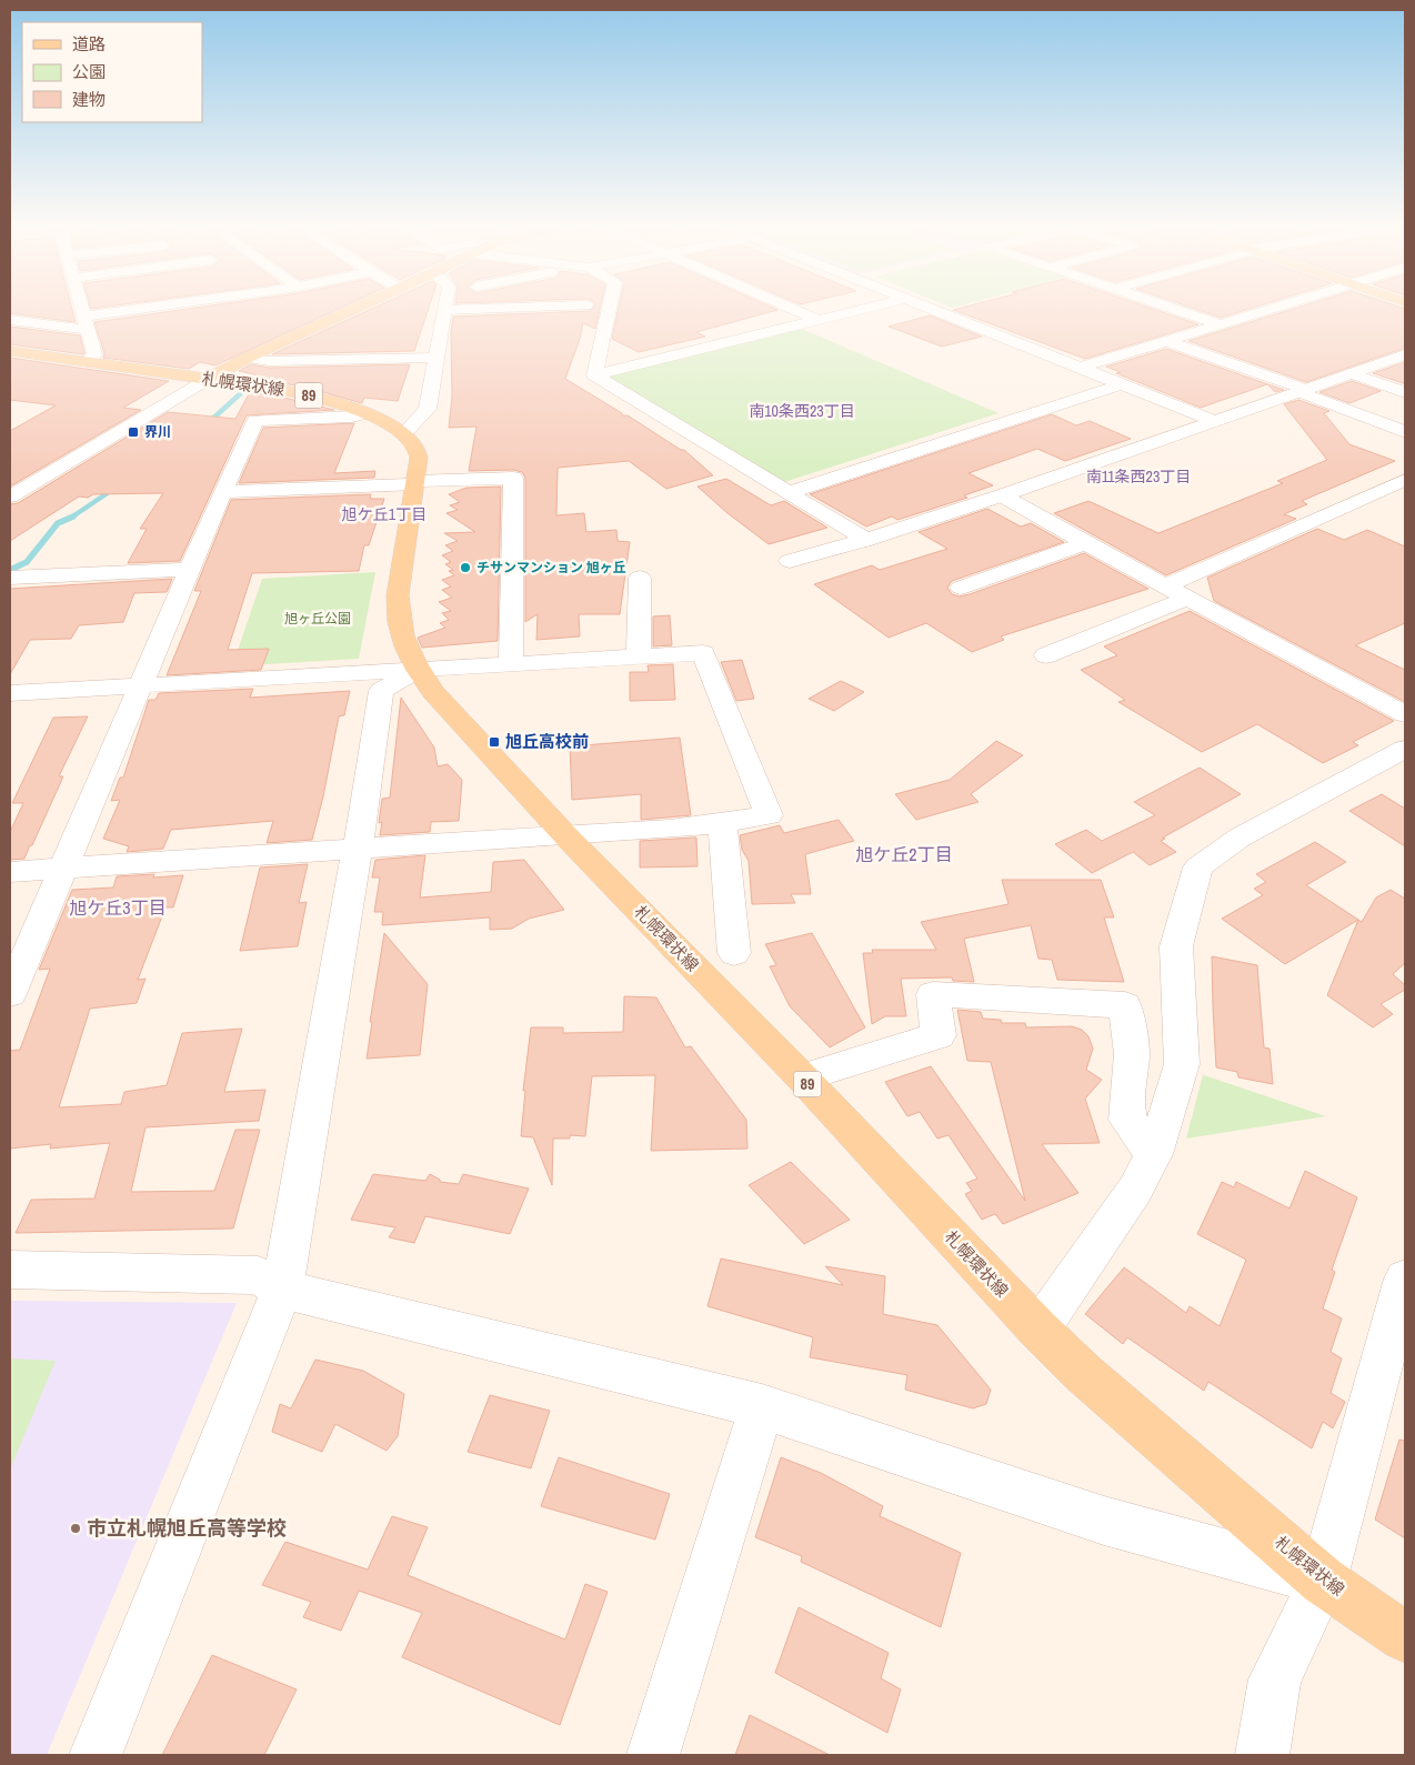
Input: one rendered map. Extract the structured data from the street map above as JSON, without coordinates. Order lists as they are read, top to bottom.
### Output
{
  "streets": {
    "main road": ["札幌環状線", "89"]
  },
  "districts": [
    "南10条西23丁目",
    "南11条西23丁目",
    "旭ケ丘1丁目",
    "旭ケ丘2丁目",
    "旭ケ丘3丁目"
  ],
  "parks": ["旭ヶ丘公園"],
  "places": {
    "transit": ["界川", "旭丘高校前"],
    "other": ["チサンマンション 旭ヶ丘", "市立札幌旭丘高等学校"]
  },
  "legend": ["道路", "公園", "建物"]
}
